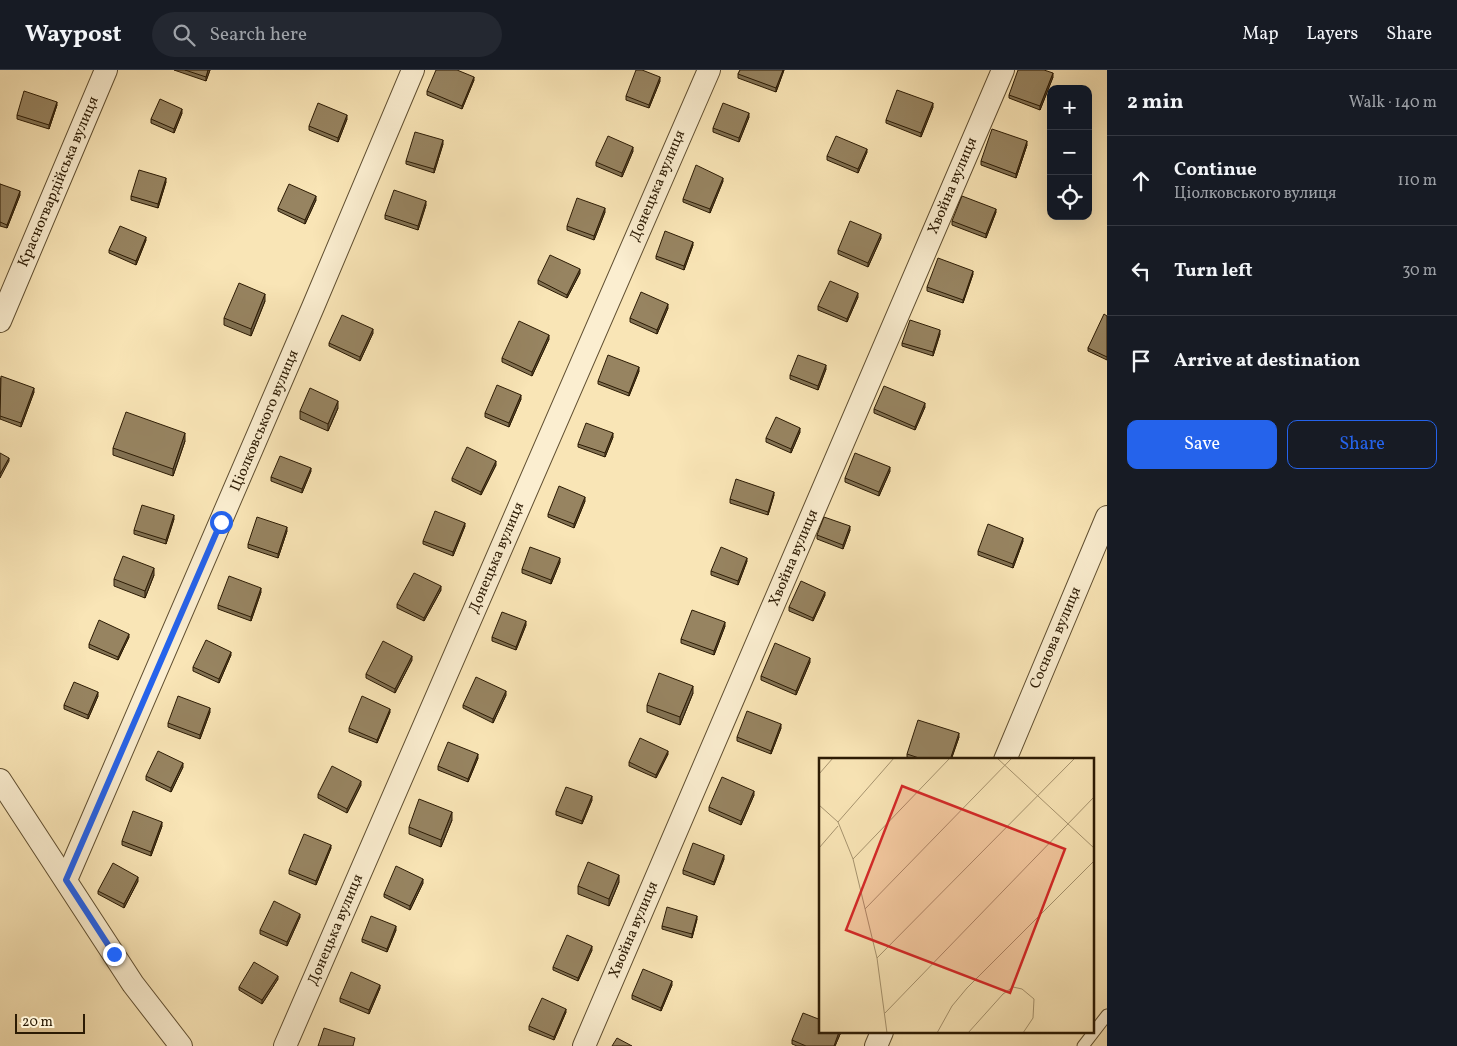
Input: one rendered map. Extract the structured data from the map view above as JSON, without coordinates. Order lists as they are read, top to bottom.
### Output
{
  "streets": {
    "street": [
      "Красногвардійська вулиця",
      "Донецька вулиця",
      "Хвойна вулиця",
      "Ціолковського вулиця",
      "Соснова вулиця"
    ]
  },
  "scale_bar": "20 m",
  "page": {
    "header": "Waypost",
    "search": "Search here",
    "nav": ["Map", "Layers", "Share"],
    "heading": ["2 min", "Walk · 140 m"],
    "map_buttons": ["+", "−"],
    "list": [
      ["Continue", "Ціолковського вулиця", "110 m"],
      ["Turn left", "30 m"],
      "Arrive at destination"
    ],
    "buttons": ["Save", "Share"],
    "scale": "20 m"
  }
}
